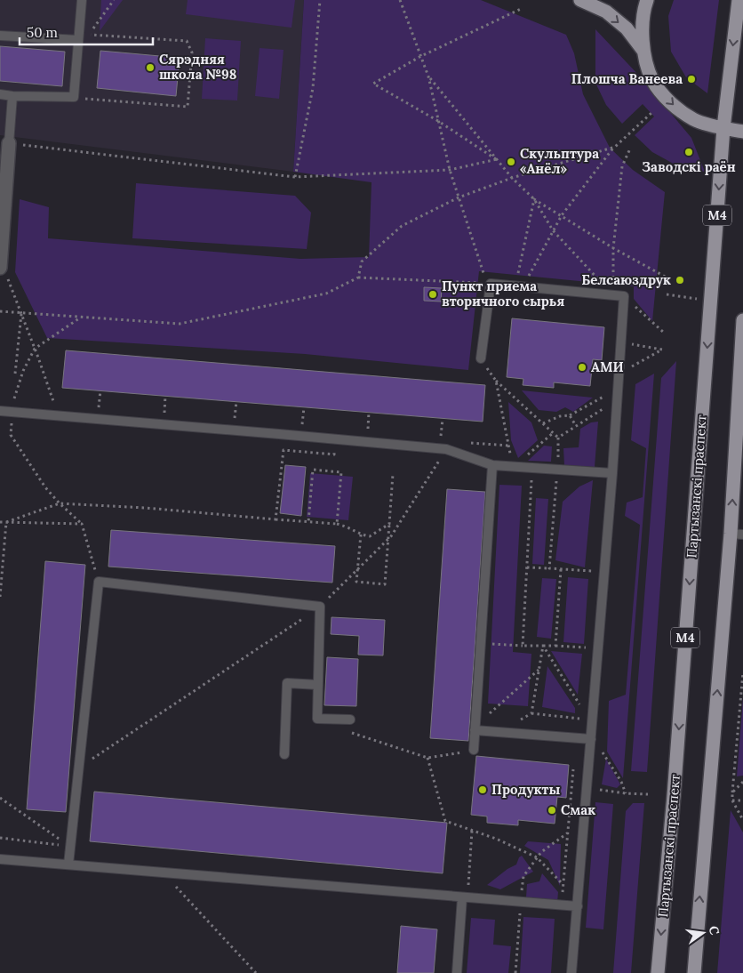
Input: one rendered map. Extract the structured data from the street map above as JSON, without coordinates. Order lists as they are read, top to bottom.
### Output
{
  "streets": {
    "main road": ["М4", "Партызанскі праспект"]
  },
  "places": [
    "Сярэдняя школа №98",
    "Плошча Ванеева",
    "Заводскі раён",
    "Скульптура «Анёл»",
    "Белсаюздрук",
    "Пункт приема вторичного сырья",
    "АМИ",
    "Продукты",
    "Смак"
  ],
  "scale_bar": "50 m",
  "north": "right"
}
